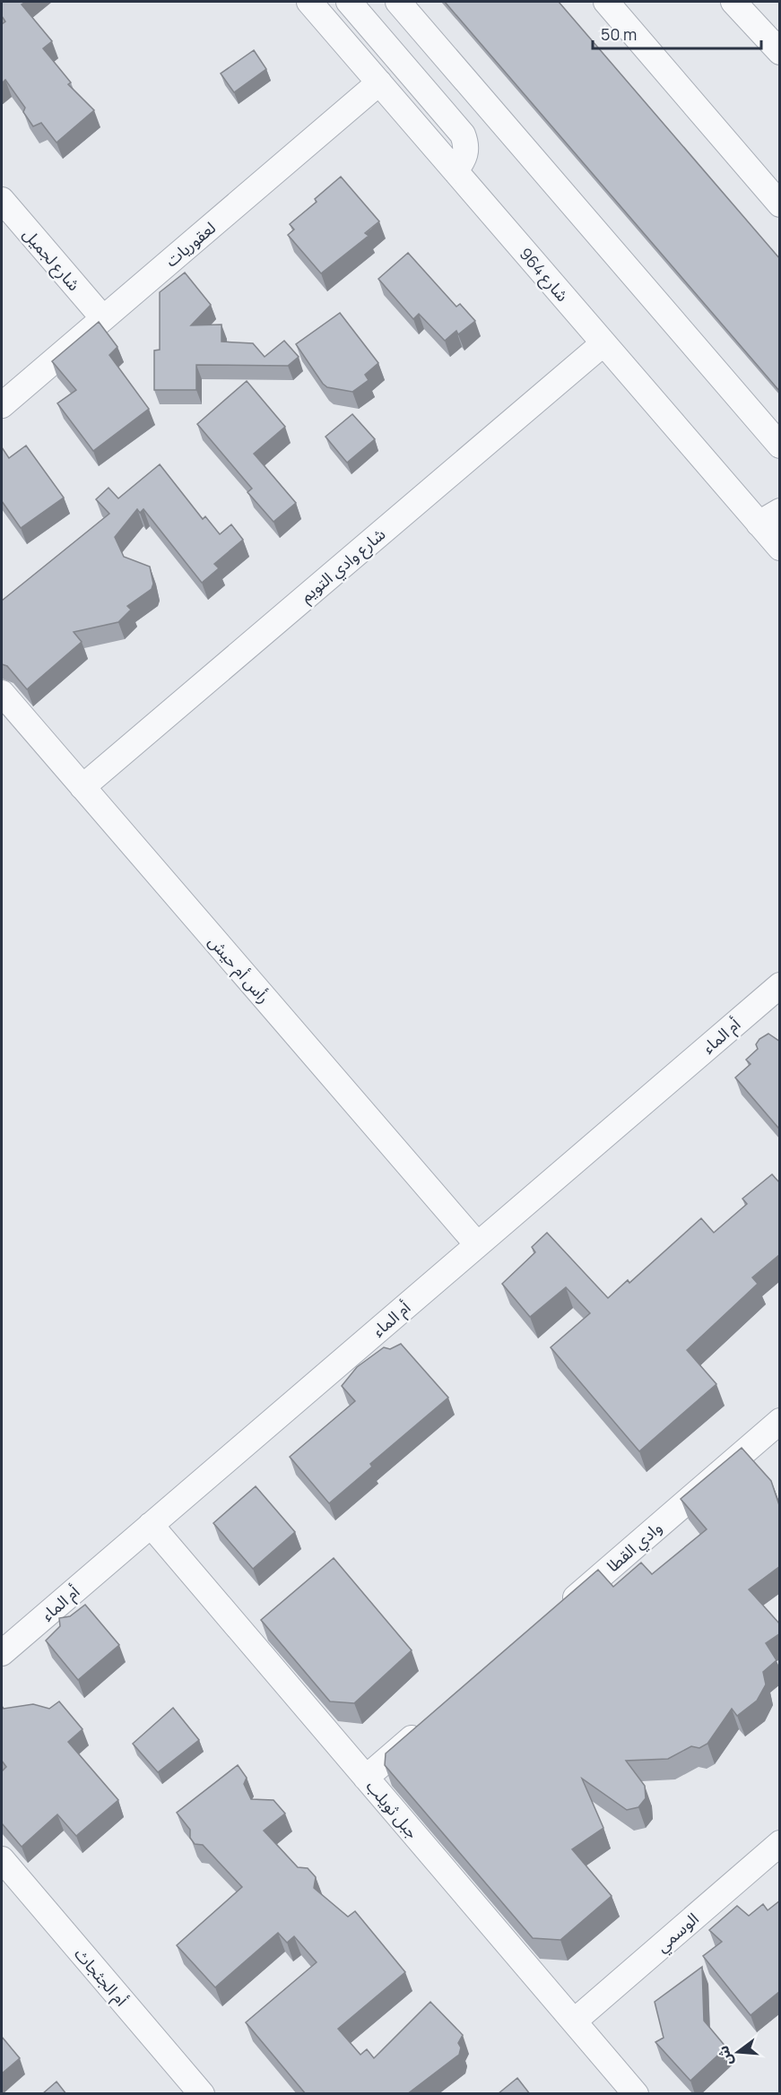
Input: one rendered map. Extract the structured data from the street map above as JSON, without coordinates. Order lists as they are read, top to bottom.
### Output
{
  "streets": {
    "street": [
      "لعقوريات",
      "شارع لجميل",
      "شارع 964",
      "شارع وادي التويم",
      "رأس أم حيش",
      "أم الماء",
      "وادي القطا",
      "جبل ثويلب",
      "الوسمي",
      "أم الجثجاث"
    ]
  },
  "crossings": [
    ["لعقوريات", "شارع لجميل"],
    ["لعقوريات", "شارع 964"],
    ["شارع 964", "شارع وادي التويم"],
    ["شارع وادي التويم", "رأس أم حيش"],
    ["رأس أم حيش", "أم الماء"],
    ["أم الماء", "جبل ثويلب"],
    ["جبل ثويلب", "الوسمي"]
  ],
  "scale_bar": "50 m",
  "north": "left"
}
